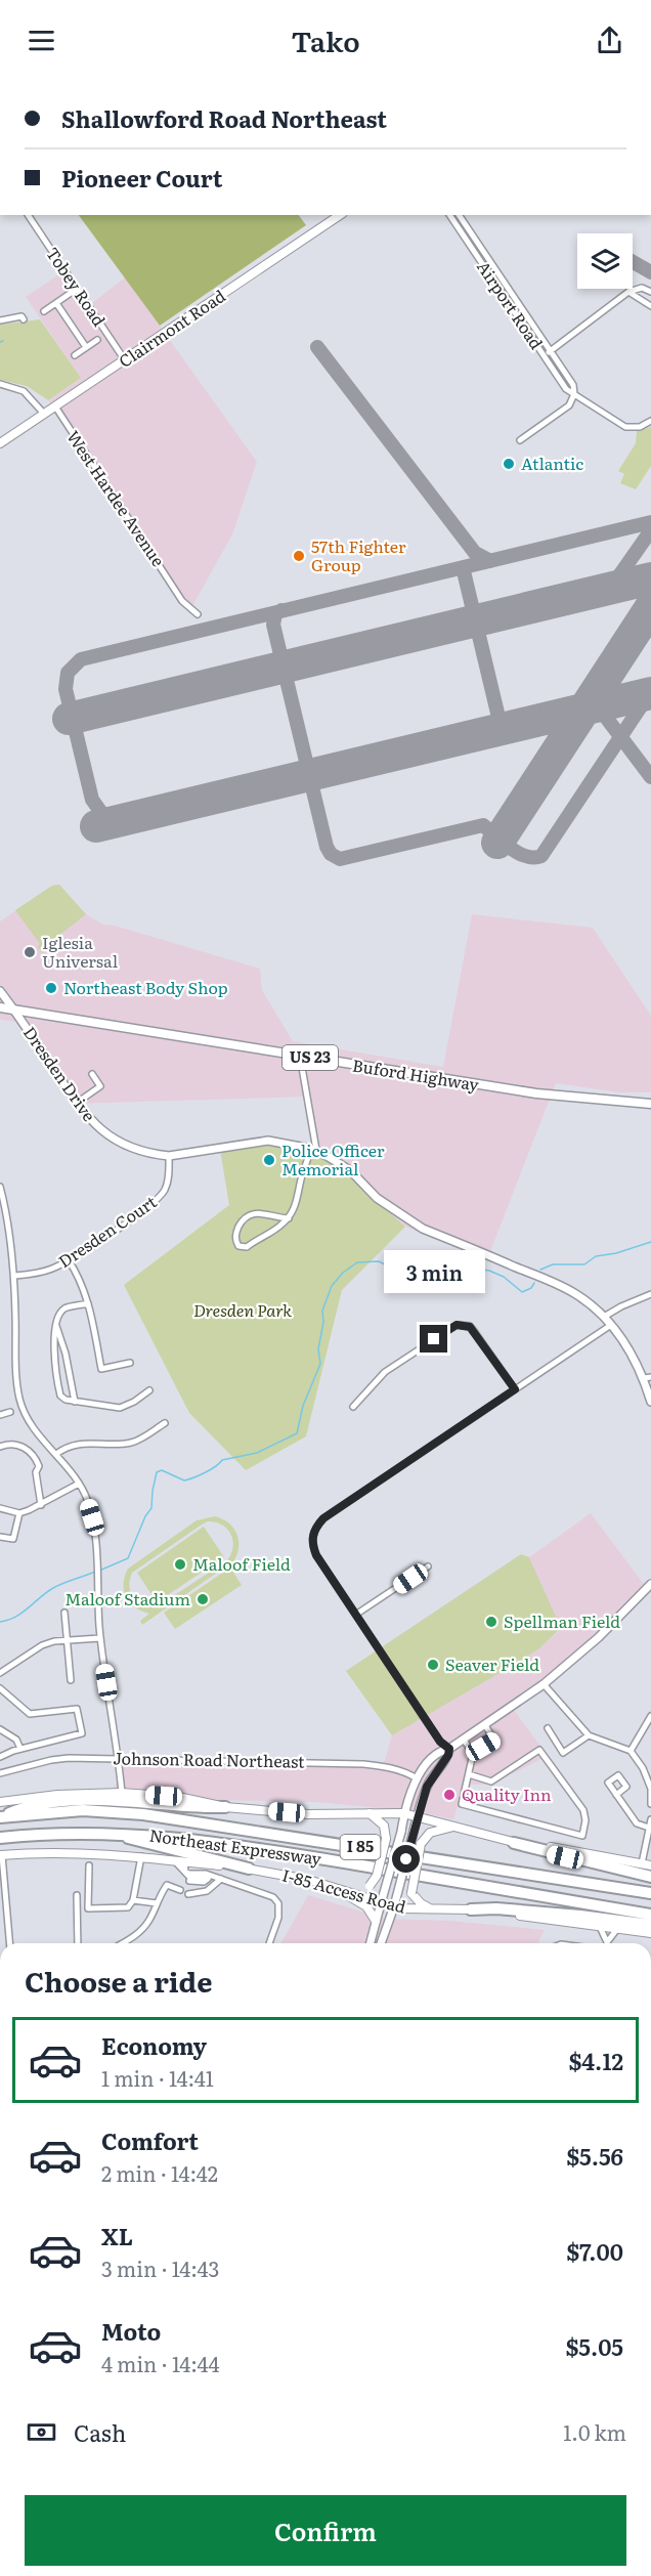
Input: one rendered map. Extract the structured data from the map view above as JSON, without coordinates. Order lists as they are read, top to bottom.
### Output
{
  "streets": {
    "highway": ["Northeast Expressway", "I 85"],
    "main road": [
      "Clairmont Road",
      "US 23",
      "Buford Highway",
      "I-85 Access Road"
    ],
    "street": [
      "Tobey Road",
      "Airport Road",
      "West Hardee Avenue",
      "Dresden Drive",
      "Dresden Court",
      "Johnson Road Northeast"
    ]
  },
  "crossings": [
    ["Tobey Road", "Clairmont Road"],
    ["Clairmont Road", "West Hardee Avenue"],
    ["Dresden Drive", "Buford Highway"],
    ["Dresden Drive", "Dresden Court"]
  ],
  "parks": ["Dresden Park"],
  "places": [
    "Atlantic",
    "57th Fighter Group",
    "Iglesia Universal",
    "Northeast Body Shop",
    "Police Officer Memorial",
    "Maloof Field",
    "Maloof Stadium",
    "Spellman Field",
    "Seaver Field",
    "Quality Inn"
  ],
  "page": {
    "header": "Tako",
    "banner": ["Shallowford Road Northeast", "Pioneer Court"],
    "bubble": "3 min",
    "heading": "Choose a ride",
    "list": [
      {
        "name": "Economy",
        "note": "1 min · 14:41",
        "value": "$4.12"
      },
      {
        "name": "Comfort",
        "note": "2 min · 14:42",
        "value": "$5.56"
      },
      {
        "name": "XL",
        "note": "3 min · 14:43",
        "value": "$7.00"
      },
      {
        "name": "Moto",
        "note": "4 min · 14:44",
        "value": "$5.05"
      }
    ],
    "pay": ["Cash", "1.0 km"],
    "buttons": "Confirm"
  }
}
